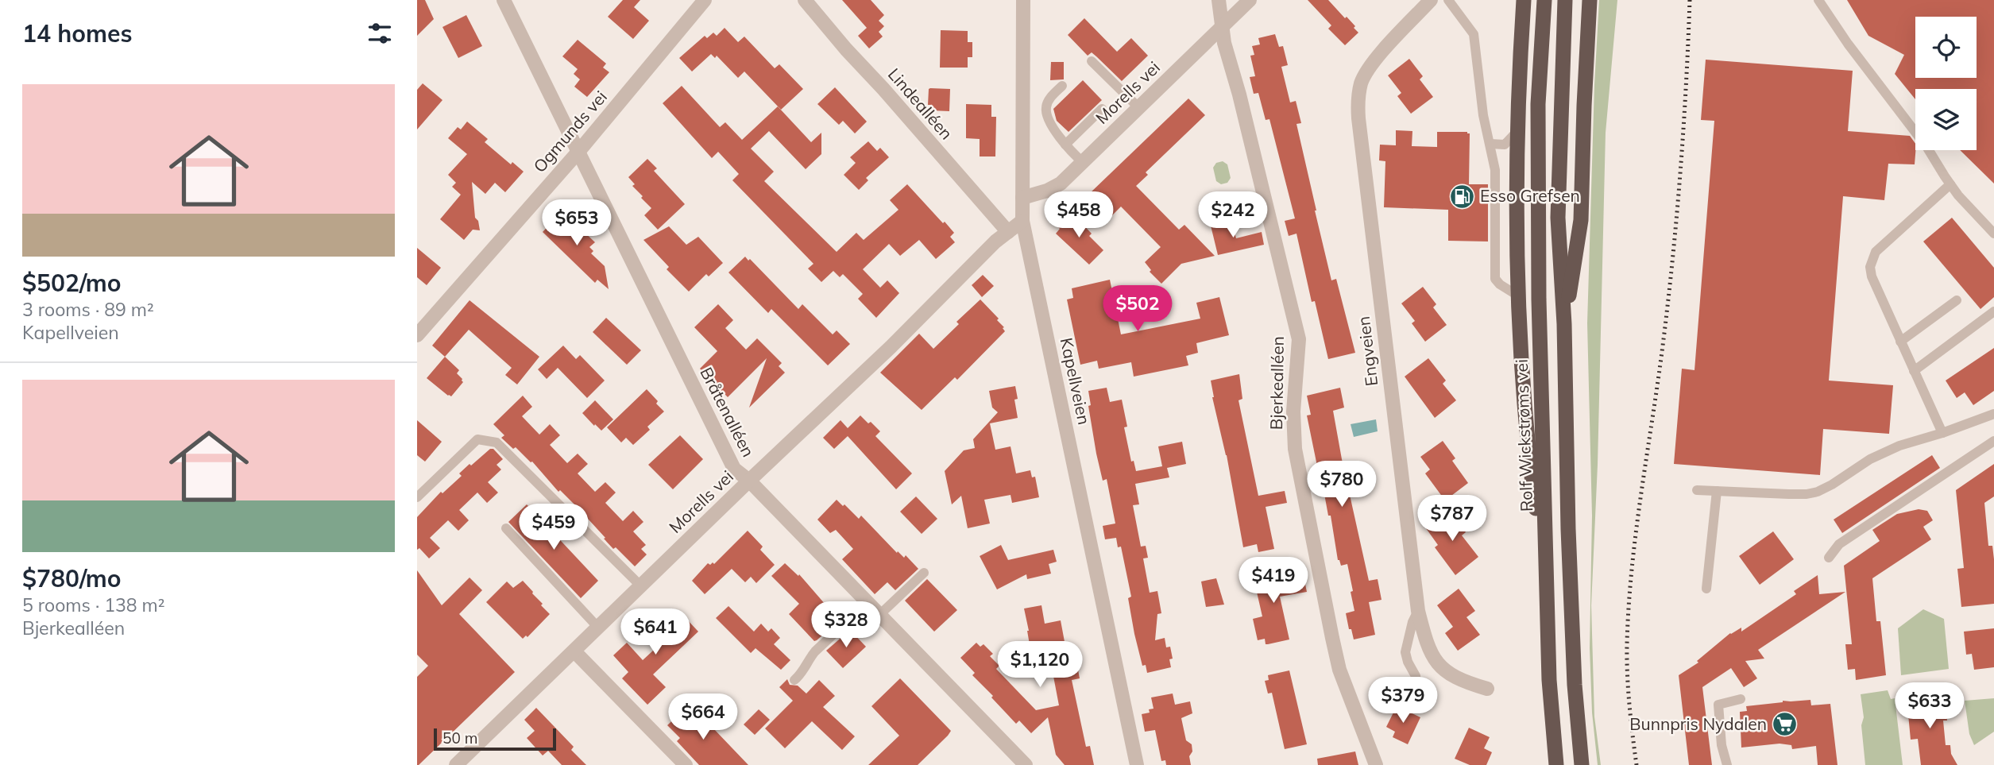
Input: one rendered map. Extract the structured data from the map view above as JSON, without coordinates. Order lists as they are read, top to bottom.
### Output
{
  "streets": {
    "highway": ["Rolf Wickstrøms vei"],
    "street": [
      "Morells vei",
      "Lindealléen",
      "Ogmunds vei",
      "Engveien",
      "Kapellveien",
      "Bjerkealléen",
      "Bråtenalléen"
    ]
  },
  "crossings": [
    ["Morells vei", "Lindealléen"],
    ["Morells vei", "Kapellveien"],
    ["Morells vei", "Bjerkealléen"],
    ["Morells vei", "Bråtenalléen"],
    ["Ogmunds vei", "Bråtenalléen"]
  ],
  "places": {
    "fuel station": ["Esso Grefsen"],
    "supermarket": ["Bunnpris Nydalen"]
  },
  "scale_bar": "50 m",
  "page": {
    "heading": "14 homes",
    "list": [
      {
        "name": "$502/mo",
        "note": "3 rooms · 89 m² · Kapellveien"
      },
      {
        "name": "$780/mo",
        "note": "5 rooms · 138 m² · Bjerkealléen"
      }
    ],
    "price": [
      "$458",
      "$242",
      "$653",
      "$502",
      "$780",
      "$787",
      "$459",
      "$419",
      "$328",
      "$641",
      "$1,120",
      "$379",
      "$633",
      "$664"
    ],
    "scale": "50 m"
  }
}
